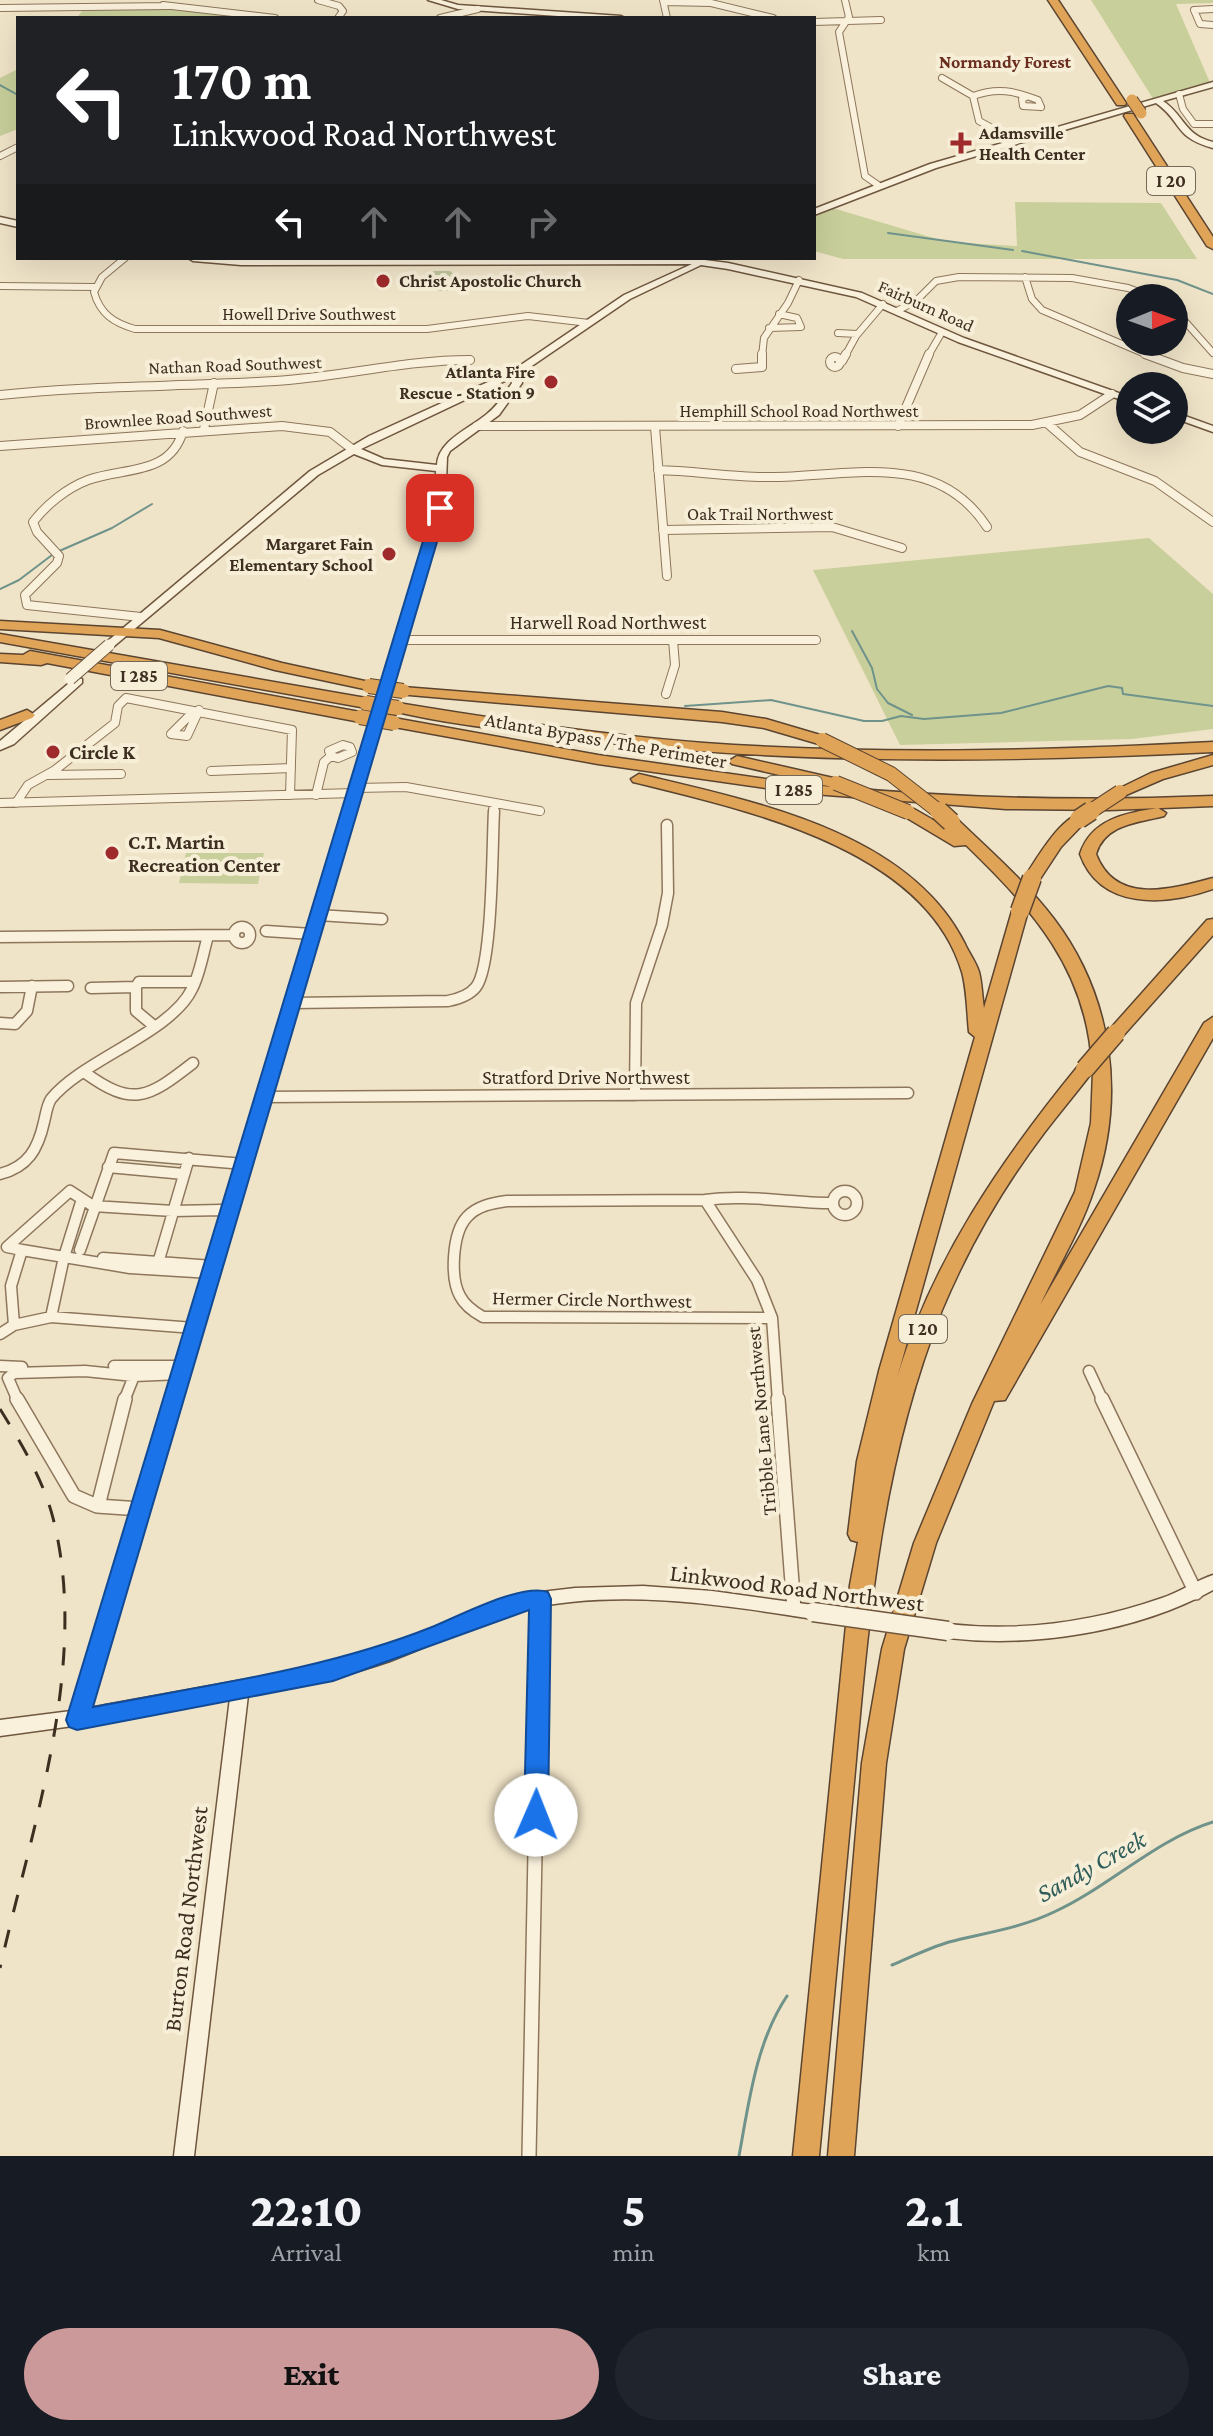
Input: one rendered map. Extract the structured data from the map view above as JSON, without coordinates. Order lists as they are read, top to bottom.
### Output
{
  "streets": {
    "highway": ["I 20", "I 285", "Atlanta Bypass / The Perimeter"],
    "street": [
      "Fairburn Road",
      "Howell Drive Southwest",
      "Nathan Road Southwest",
      "Hemphill School Road Northwest",
      "Brownlee Road Southwest",
      "Oak Trail Northwest",
      "Harwell Road Northwest",
      "Stratford Drive Northwest",
      "Hermer Circle Northwest",
      "Tribble Lane Northwest",
      "Linkwood Road Northwest",
      "Burton Road Northwest"
    ]
  },
  "crossings": [
    ["Fairburn Road", "Hemphill School Road Northwest"],
    ["I 285", "Atlanta Bypass / The Perimeter"],
    ["Hermer Circle Northwest", "Tribble Lane Northwest"],
    ["Tribble Lane Northwest", "Linkwood Road Northwest"],
    ["Linkwood Road Northwest", "Burton Road Northwest"]
  ],
  "districts": ["Normandy Forest"],
  "water": ["Sandy Creek"],
  "places": {
    "health": ["Adamsville Health Center"],
    "other": [
      "Christ Apostolic Church",
      "Atlanta Fire Rescue - Station 9",
      "Margaret Fain Elementary School",
      "Circle K",
      "C.T. Martin Recreation Center"
    ]
  },
  "north": "right",
  "page": {
    "turn": ["170 m", "Linkwood Road Northwest"],
    "eta": [
      "22:10",
      "Arrival",
      "5",
      "min",
      "2.1",
      "km"
    ],
    "buttons": ["Exit", "Share"]
  }
}
